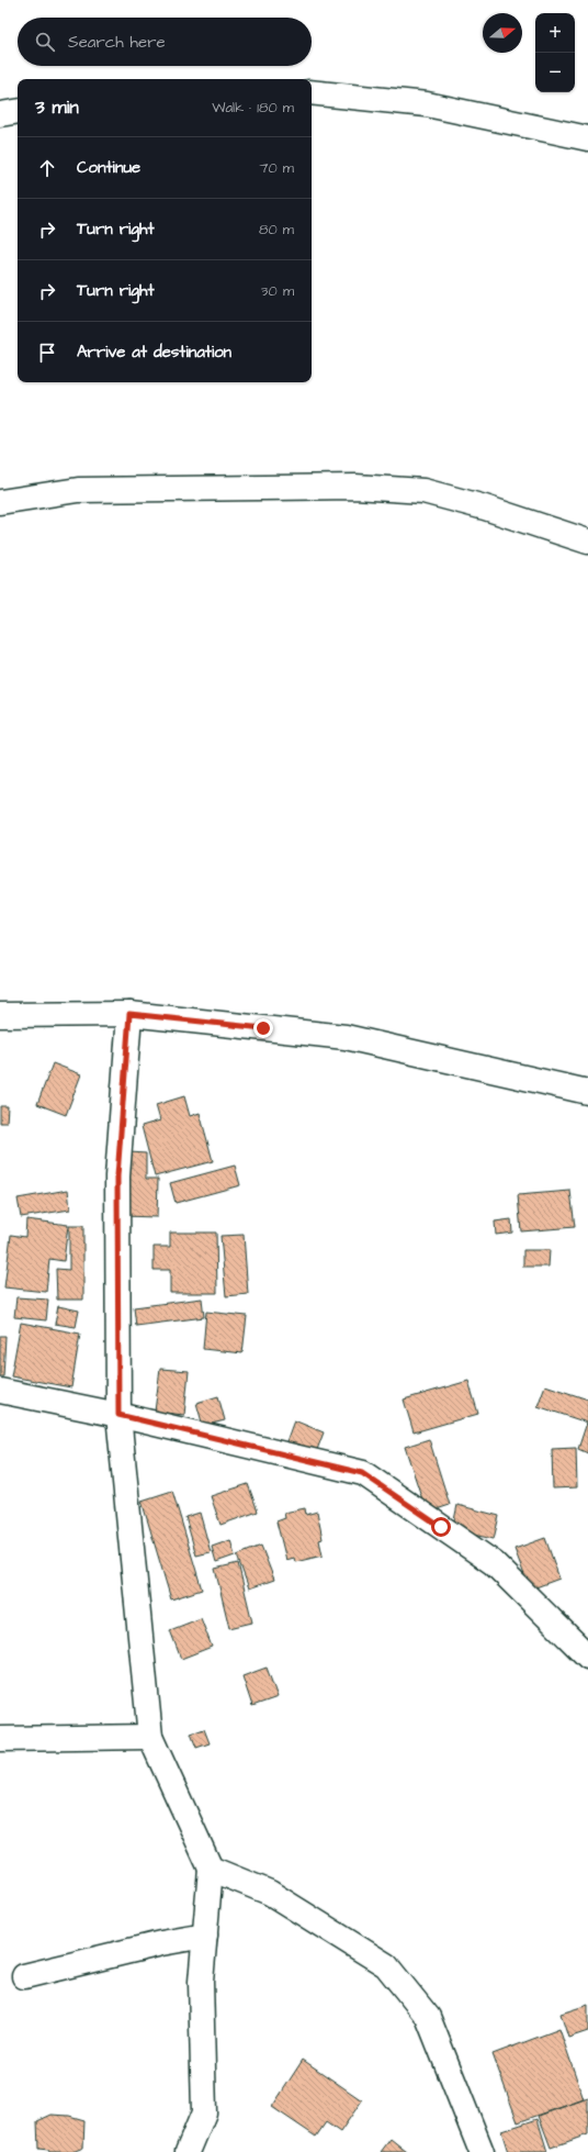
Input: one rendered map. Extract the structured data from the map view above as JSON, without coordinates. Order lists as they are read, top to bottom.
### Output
{
  "north": "right",
  "page": {
    "map_buttons": ["+", "−"],
    "search": "Search here",
    "heading": ["3 min", "Walk · 180 m"],
    "list": [
      ["Continue", "70 m"],
      ["Turn right", "80 m"],
      ["Turn right", "30 m"],
      "Arrive at destination"
    ]
  }
}
